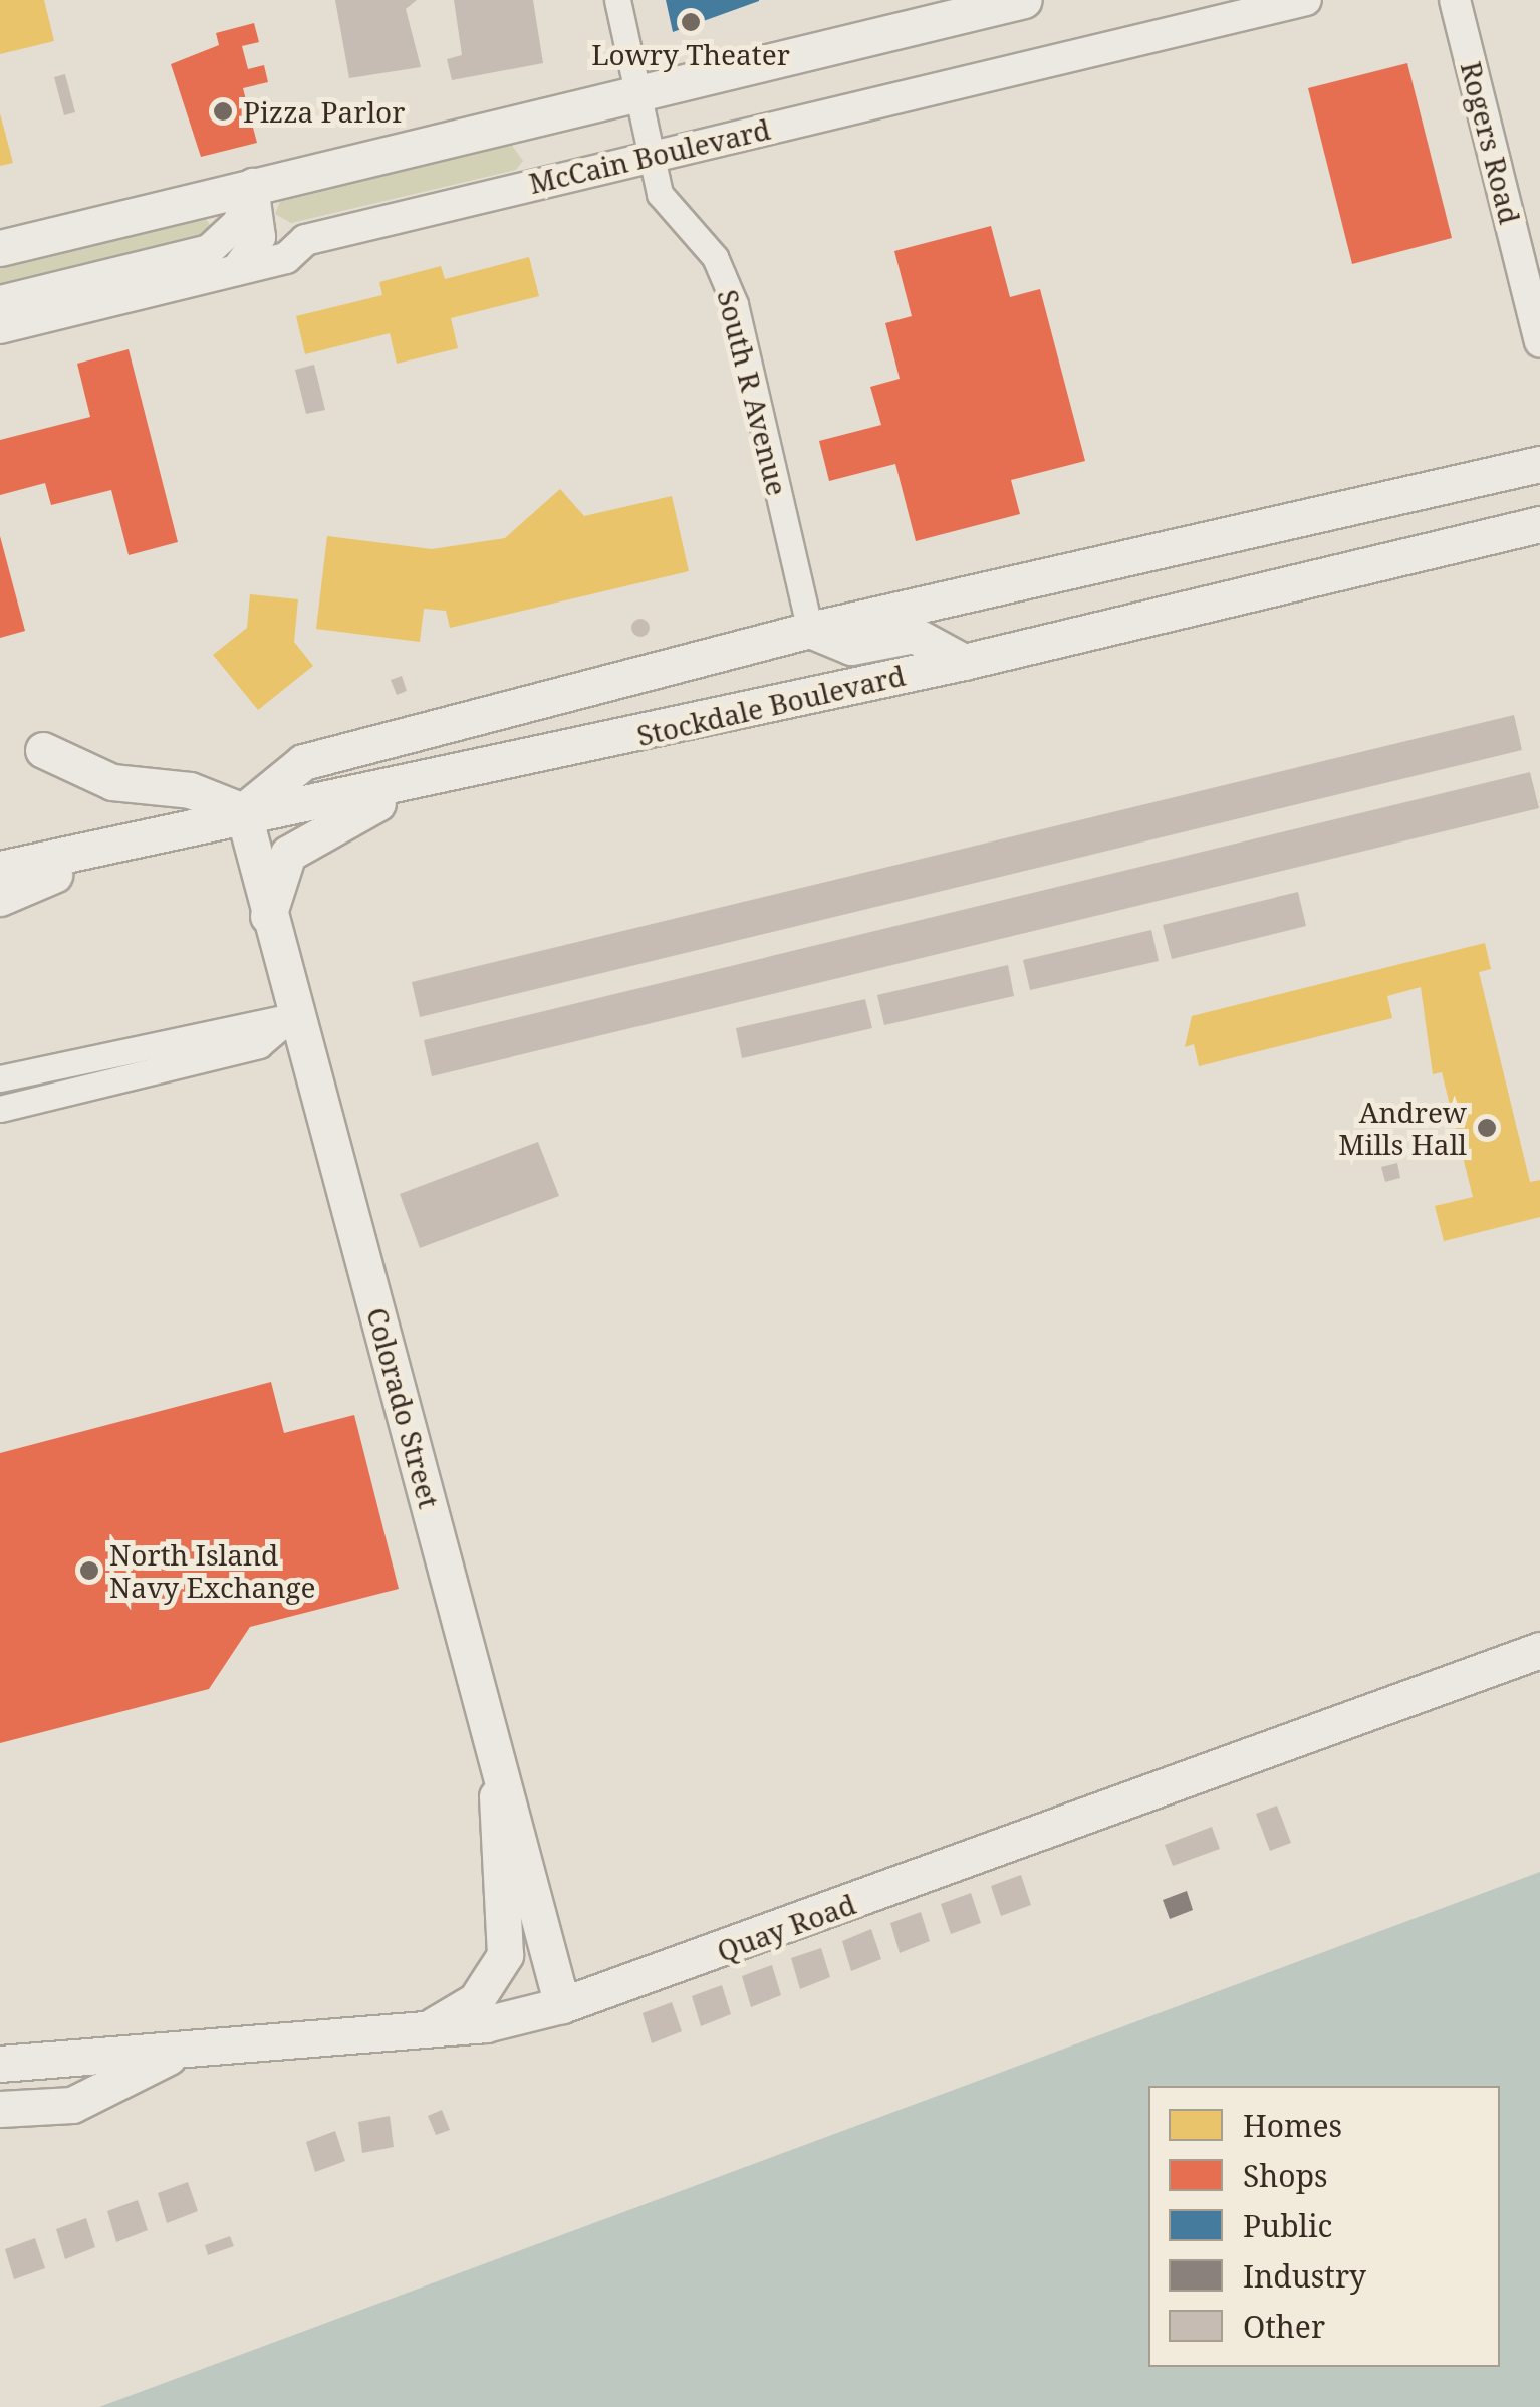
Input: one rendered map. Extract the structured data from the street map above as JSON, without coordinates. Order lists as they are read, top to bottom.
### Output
{
  "streets": {
    "main road": ["Stockdale Boulevard", "Colorado Street", "Quay Road"],
    "street": ["Rogers Road", "McCain Boulevard", "South R Avenue"]
  },
  "crossings": [
    ["McCain Boulevard", "South R Avenue"],
    ["Stockdale Boulevard", "Colorado Street"],
    ["Colorado Street", "Quay Road"]
  ],
  "places": [
    "Lowry Theater",
    "Pizza Parlor",
    "Andrew Mills Hall",
    "North Island Navy Exchange"
  ],
  "legend": [
    "Homes",
    "Shops",
    "Public",
    "Industry",
    "Other"
  ]
}
